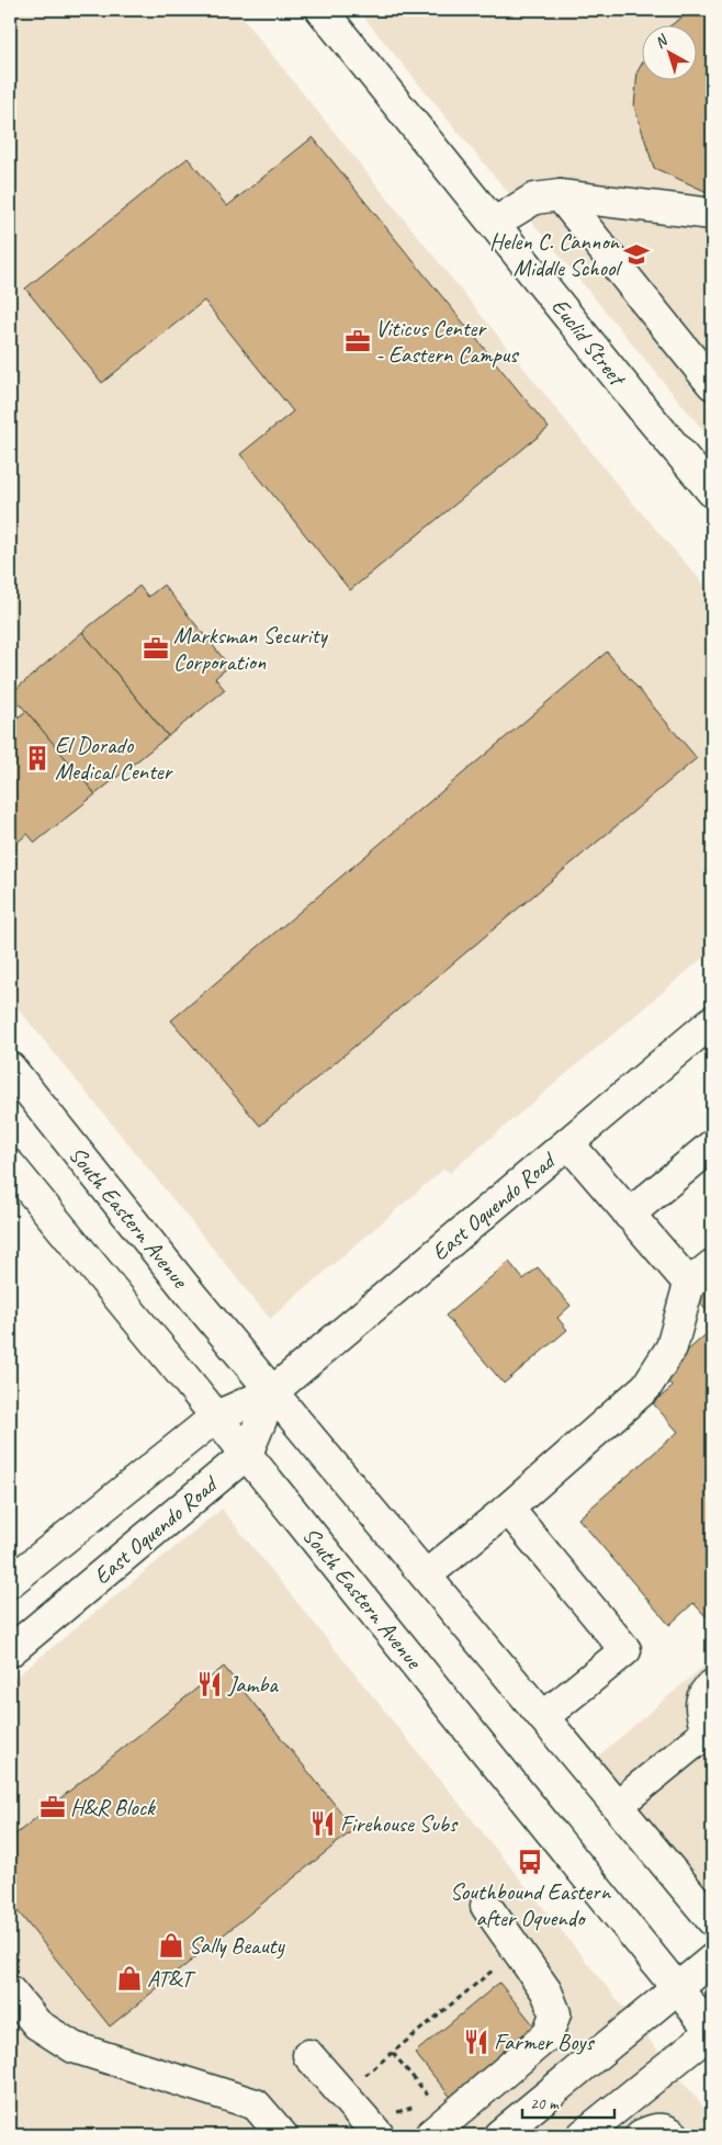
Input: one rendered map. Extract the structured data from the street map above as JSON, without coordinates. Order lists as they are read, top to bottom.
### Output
{
  "streets": {
    "main road": ["Euclid Street", "East Oquendo Road", "South Eastern Avenue"]
  },
  "crossings": [
    ["East Oquendo Road", "South Eastern Avenue"]
  ],
  "places": {
    "school or university": ["Helen C. Cannon Middle School"],
    "office": ["Viticus Center - Eastern Campus", "Marksman Security Corporation", "H&R Block"],
    "building": ["El Dorado Medical Center"],
    "restaurant": ["Jamba", "Firehouse Subs", "Farmer Boys"],
    "bus stop": ["Southbound Eastern after Oquendo"],
    "shop": ["Sally Beauty", "AT&T"]
  },
  "scale_bar": "20 m",
  "north": "top left"
}
